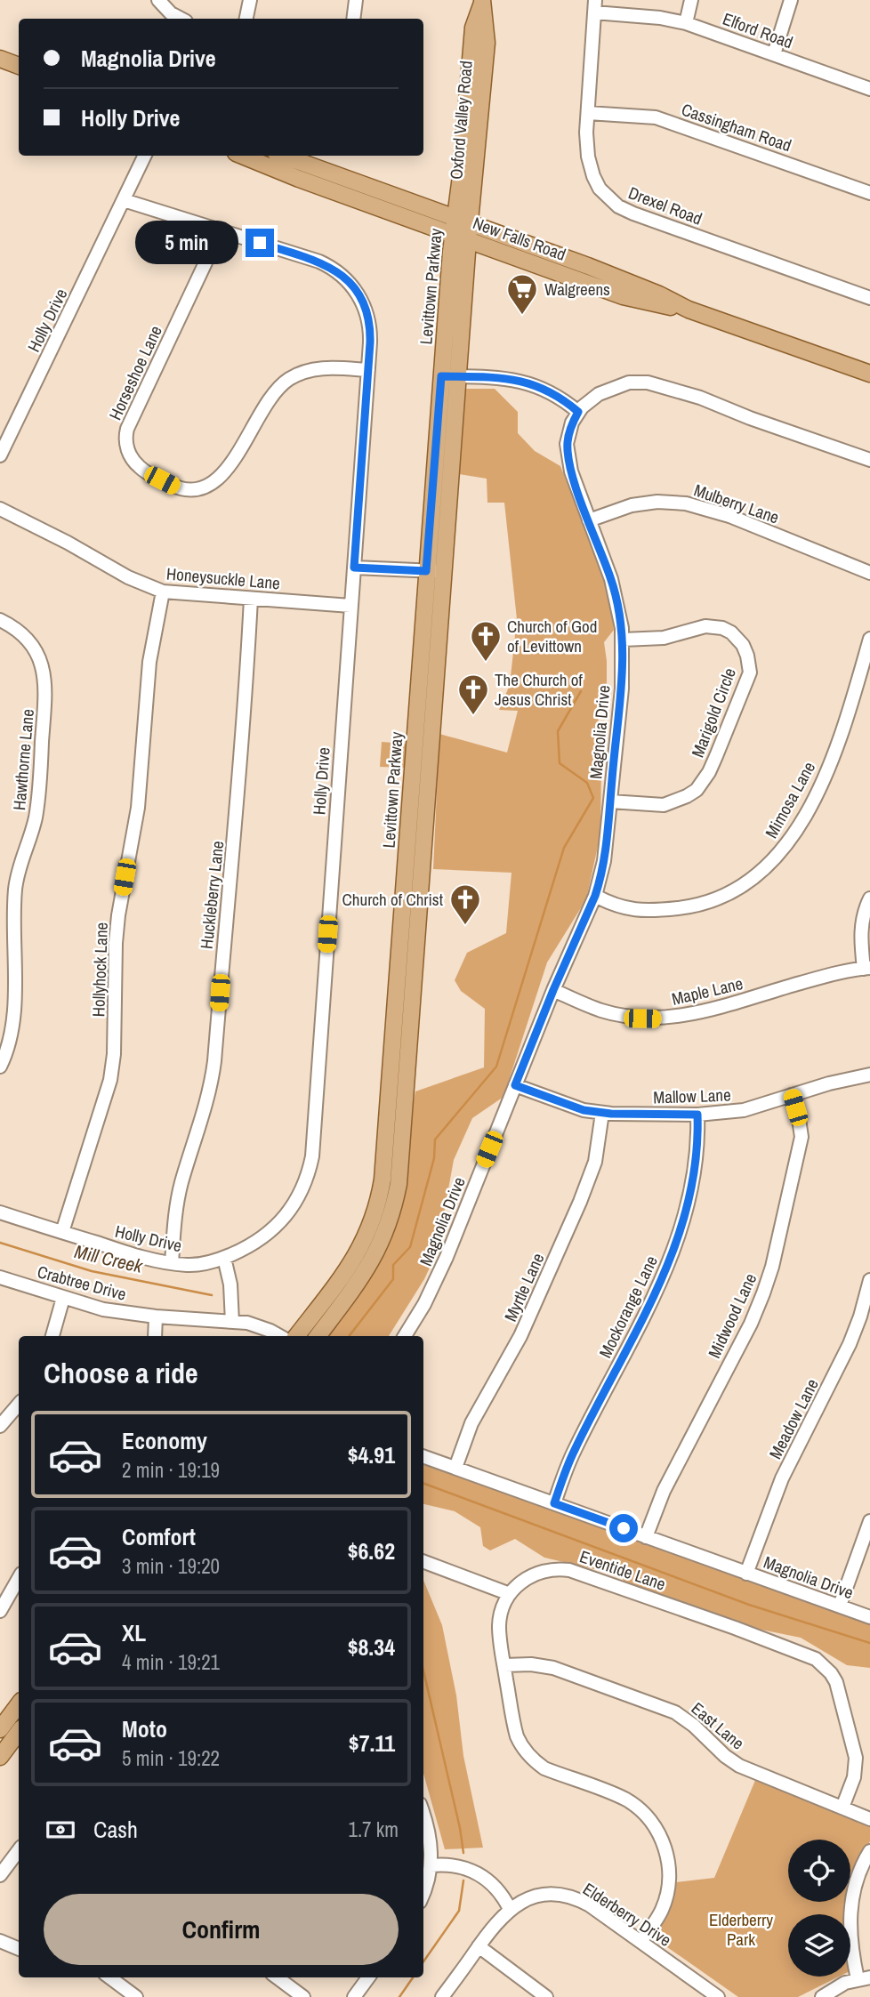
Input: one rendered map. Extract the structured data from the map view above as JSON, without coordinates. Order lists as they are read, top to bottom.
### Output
{
  "streets": {
    "main road": ["Oxford Valley Road", "New Falls Road", "Levittown Parkway"],
    "street": [
      "Elford Road",
      "Cassingham Road",
      "Drexel Road",
      "Holly Drive",
      "Horseshoe Lane",
      "Mulberry Lane",
      "Honeysuckle Lane",
      "Marigold Circle",
      "Magnolia Drive",
      "Hawthorne Lane",
      "Mimosa Lane",
      "Huckleberry Lane",
      "Hollyhock Lane",
      "Maple Lane",
      "Mallow Lane",
      "Crabtree Drive",
      "Myrtle Lane",
      "Mockorange Lane",
      "Midwood Lane",
      "Meadow Lane",
      "Eventide Lane",
      "East Lane",
      "Elderberry Drive"
    ]
  },
  "crossings": [
    ["Elford Road", "Drexel Road"],
    ["Oxford Valley Road", "New Falls Road"],
    ["Oxford Valley Road", "Levittown Parkway"],
    ["Cassingham Road", "Drexel Road"],
    ["New Falls Road", "Levittown Parkway"],
    ["Holly Drive", "Horseshoe Lane"],
    ["Holly Drive", "Honeysuckle Lane"],
    ["Holly Drive", "Huckleberry Lane"],
    ["Holly Drive", "Hollyhock Lane"],
    ["Mulberry Lane", "Magnolia Drive"],
    ["Honeysuckle Lane", "Huckleberry Lane"],
    ["Honeysuckle Lane", "Hollyhock Lane"],
    ["Marigold Circle", "Magnolia Drive"],
    ["Magnolia Drive", "Mimosa Lane"],
    ["Magnolia Drive", "Maple Lane"],
    ["Magnolia Drive", "Mallow Lane"],
    ["Magnolia Drive", "Myrtle Lane"],
    ["Magnolia Drive", "Mockorange Lane"],
    ["Magnolia Drive", "Midwood Lane"],
    ["Magnolia Drive", "Meadow Lane"],
    ["Mallow Lane", "Myrtle Lane"],
    ["Mallow Lane", "Mockorange Lane"],
    ["Mallow Lane", "Midwood Lane"],
    ["Eventide Lane", "East Lane"]
  ],
  "water": ["Mill Creek"],
  "parks": ["Elderberry Park"],
  "places": {
    "supermarket": ["Walgreens"],
    "church": ["Church of God of Levittown", "The Church of Jesus Christ", "Church of Christ"]
  },
  "page": {
    "banner": ["Magnolia Drive", "Holly Drive"],
    "bubble": "5 min",
    "heading": "Choose a ride",
    "list": [
      {
        "name": "Economy",
        "note": "2 min · 19:19",
        "value": "$4.91"
      },
      {
        "name": "Comfort",
        "note": "3 min · 19:20",
        "value": "$6.62"
      },
      {
        "name": "XL",
        "note": "4 min · 19:21",
        "value": "$8.34"
      },
      {
        "name": "Moto",
        "note": "5 min · 19:22",
        "value": "$7.11"
      }
    ],
    "pay": ["Cash", "1.7 km"],
    "buttons": "Confirm"
  }
}
